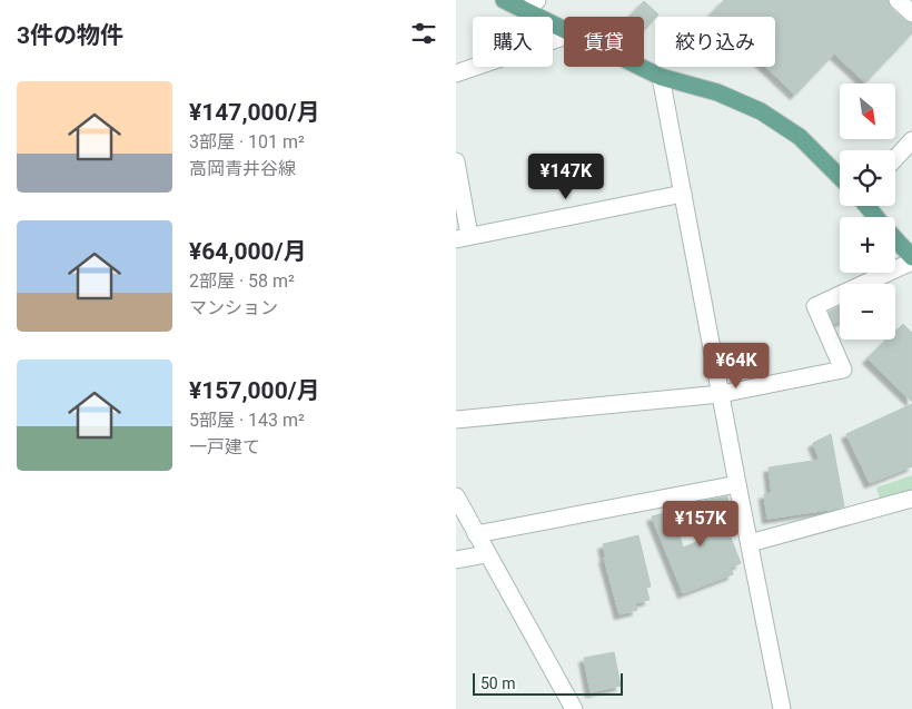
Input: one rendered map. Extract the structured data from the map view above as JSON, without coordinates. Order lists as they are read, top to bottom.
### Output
{
  "scale_bar": "50 m",
  "north": "bottom right",
  "page": {
    "heading": "3件の物件",
    "chip": ["購入", "賃貸", "絞り込み"],
    "list": [
      {
        "name": "¥147,000/月",
        "note": "3部屋 · 101 m² · 高岡青井谷線"
      },
      {
        "name": "¥64,000/月",
        "note": "2部屋 · 58 m² · マンション"
      },
      {
        "name": "¥157,000/月",
        "note": "5部屋 · 143 m² · 一戸建て"
      }
    ],
    "map_buttons": ["+", "−"],
    "price": ["¥147K", "¥64K", "¥157K"],
    "scale": "50 m"
  }
}
